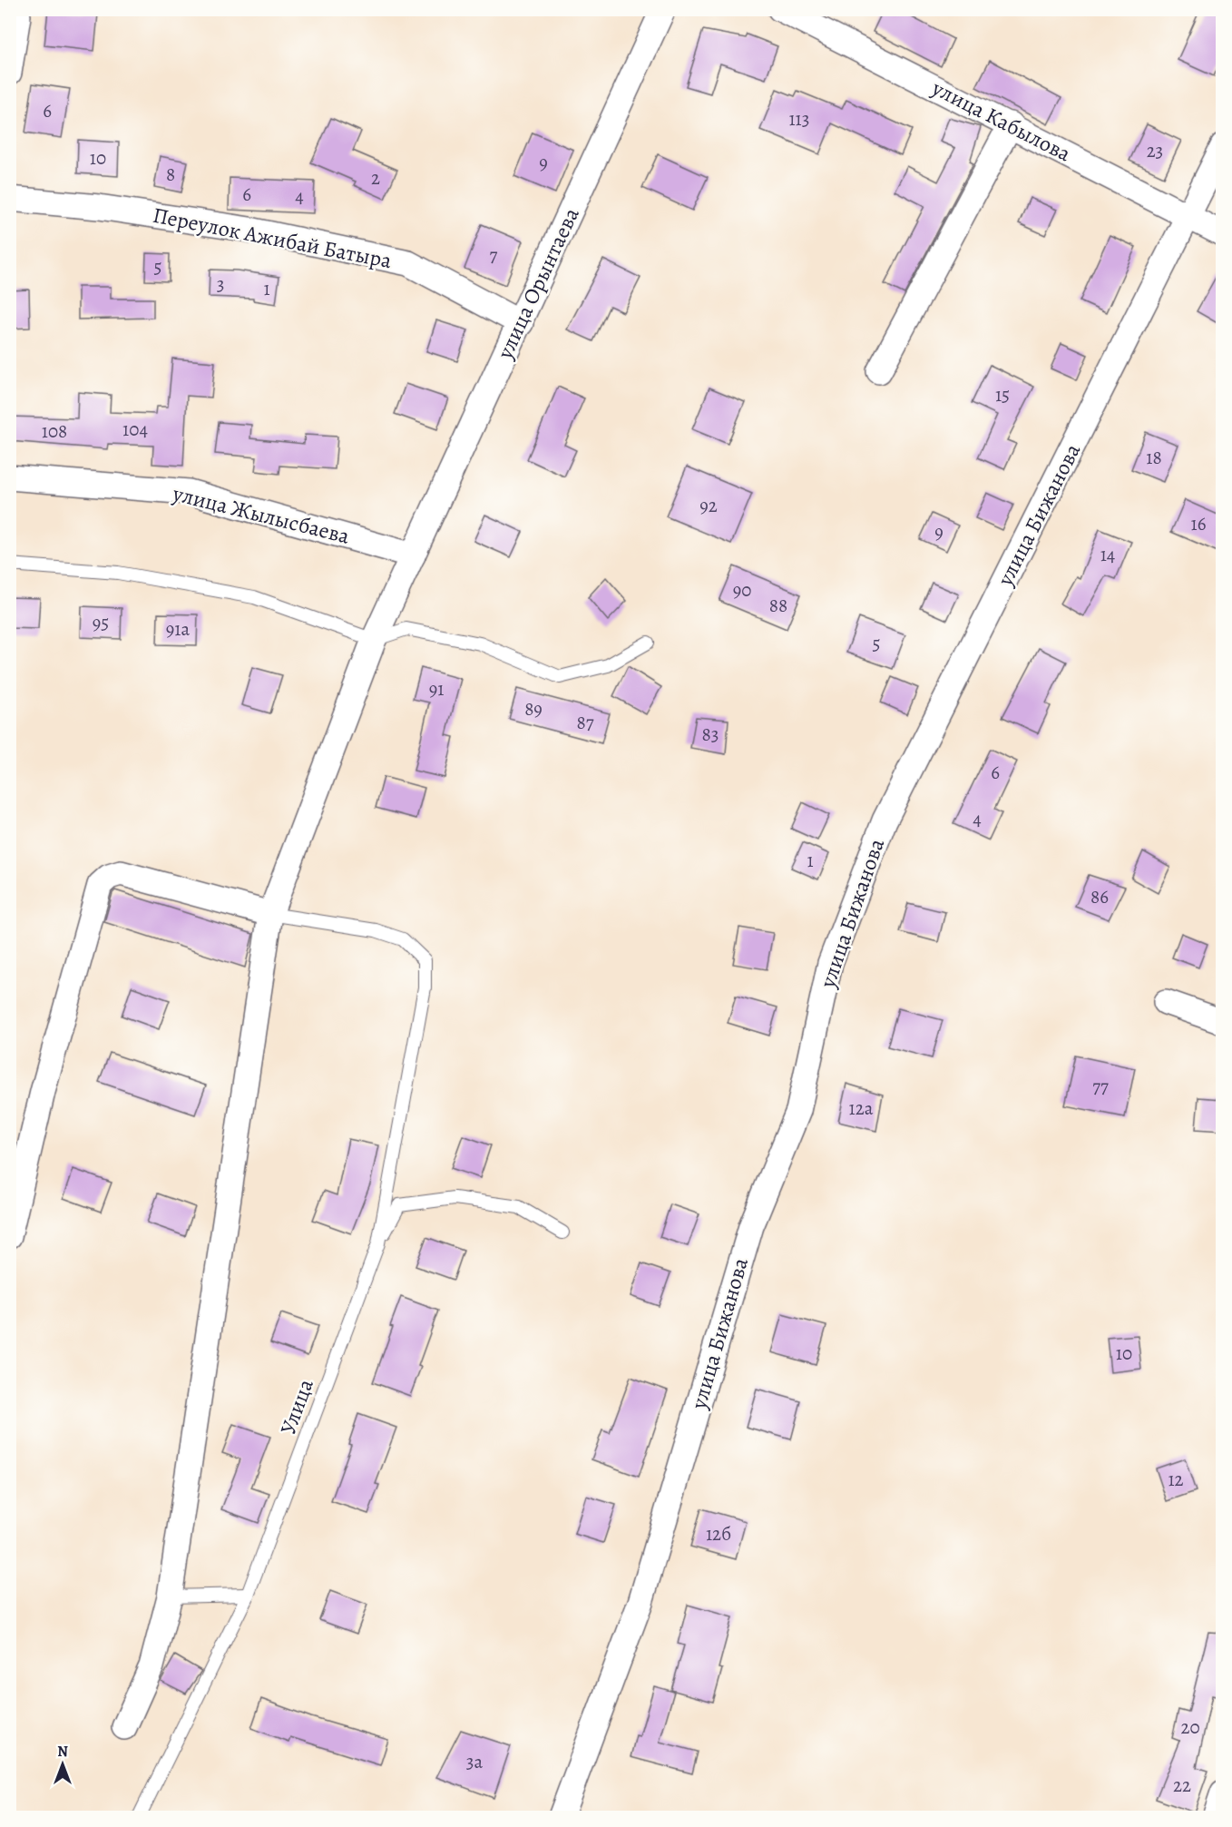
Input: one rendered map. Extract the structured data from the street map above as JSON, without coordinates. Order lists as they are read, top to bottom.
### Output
{
  "streets": {
    "street": [
      "улица Кабылова",
      "Переулок Ажибай Батыра",
      "улица Орынтаева",
      "улица Жылысбаева",
      "улица Бижанова"
    ],
    "lane": ["Улица"]
  },
  "crossings": [
    ["улица Кабылова", "улица Бижанова"],
    ["Переулок Ажибай Батыра", "улица Орынтаева"],
    ["улица Орынтаева", "улица Жылысбаева"],
    ["улица Орынтаева", "Улица"]
  ],
  "house_numbers": [
    "6",
    "113",
    "23",
    "10",
    "9",
    "8",
    "2",
    "6",
    "4",
    "7",
    "5",
    "3",
    "1",
    "15",
    "104",
    "108",
    "18",
    "92",
    "16",
    "9",
    "14",
    "90",
    "88",
    "95",
    "91а",
    "5",
    "91",
    "89",
    "87",
    "83",
    "6",
    "4",
    "1",
    "86",
    "77",
    "12а",
    "10",
    "12",
    "12б",
    "20",
    "3а",
    "22"
  ],
  "north": "top"
}
